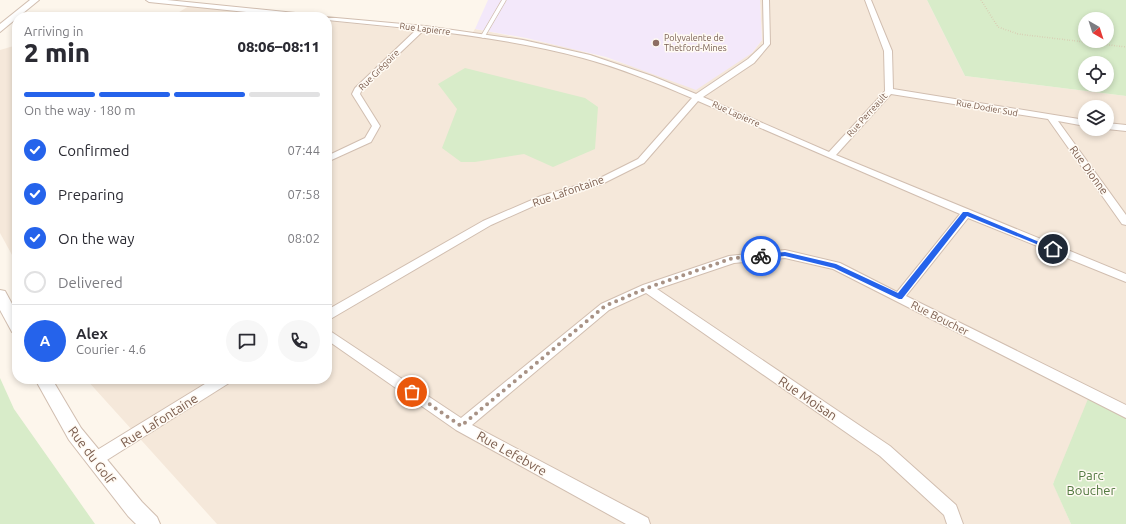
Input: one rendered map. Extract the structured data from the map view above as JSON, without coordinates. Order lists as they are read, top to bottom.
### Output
{
  "streets": {
    "street": [
      "Rue Lapierre",
      "Rue Grégoire",
      "Rue Dodier Sud",
      "Rue Perreault",
      "Rue Dionne",
      "Rue Lafontaine",
      "Rue Boucher",
      "Rue Moisan",
      "Rue Lefebvre",
      "Rue du Golf"
    ]
  },
  "crossings": [
    ["Rue Lapierre", "Rue Grégoire"],
    ["Rue Lapierre", "Rue Perreault"],
    ["Rue Lapierre", "Rue Lafontaine"],
    ["Rue Dodier Sud", "Rue Perreault"],
    ["Rue Dodier Sud", "Rue Dionne"],
    ["Rue Lafontaine", "Rue du Golf"],
    ["Rue Boucher", "Rue Moisan"],
    ["Rue Boucher", "Rue Lefebvre"]
  ],
  "parks": ["Parc Boucher"],
  "places": ["Polyvalente de Thetford-Mines"],
  "north": "bottom right",
  "page": {
    "heading": ["2 min", "Arriving in", "08:06–08:11"],
    "panel": ["Alex", "Courier · 4.6"],
    "bar": "On the way · 180 m",
    "list": [
      ["Confirmed", "07:44"],
      ["Preparing", "07:58"],
      ["On the way", "08:02"],
      "Delivered"
    ],
    "round": "A"
  }
}
